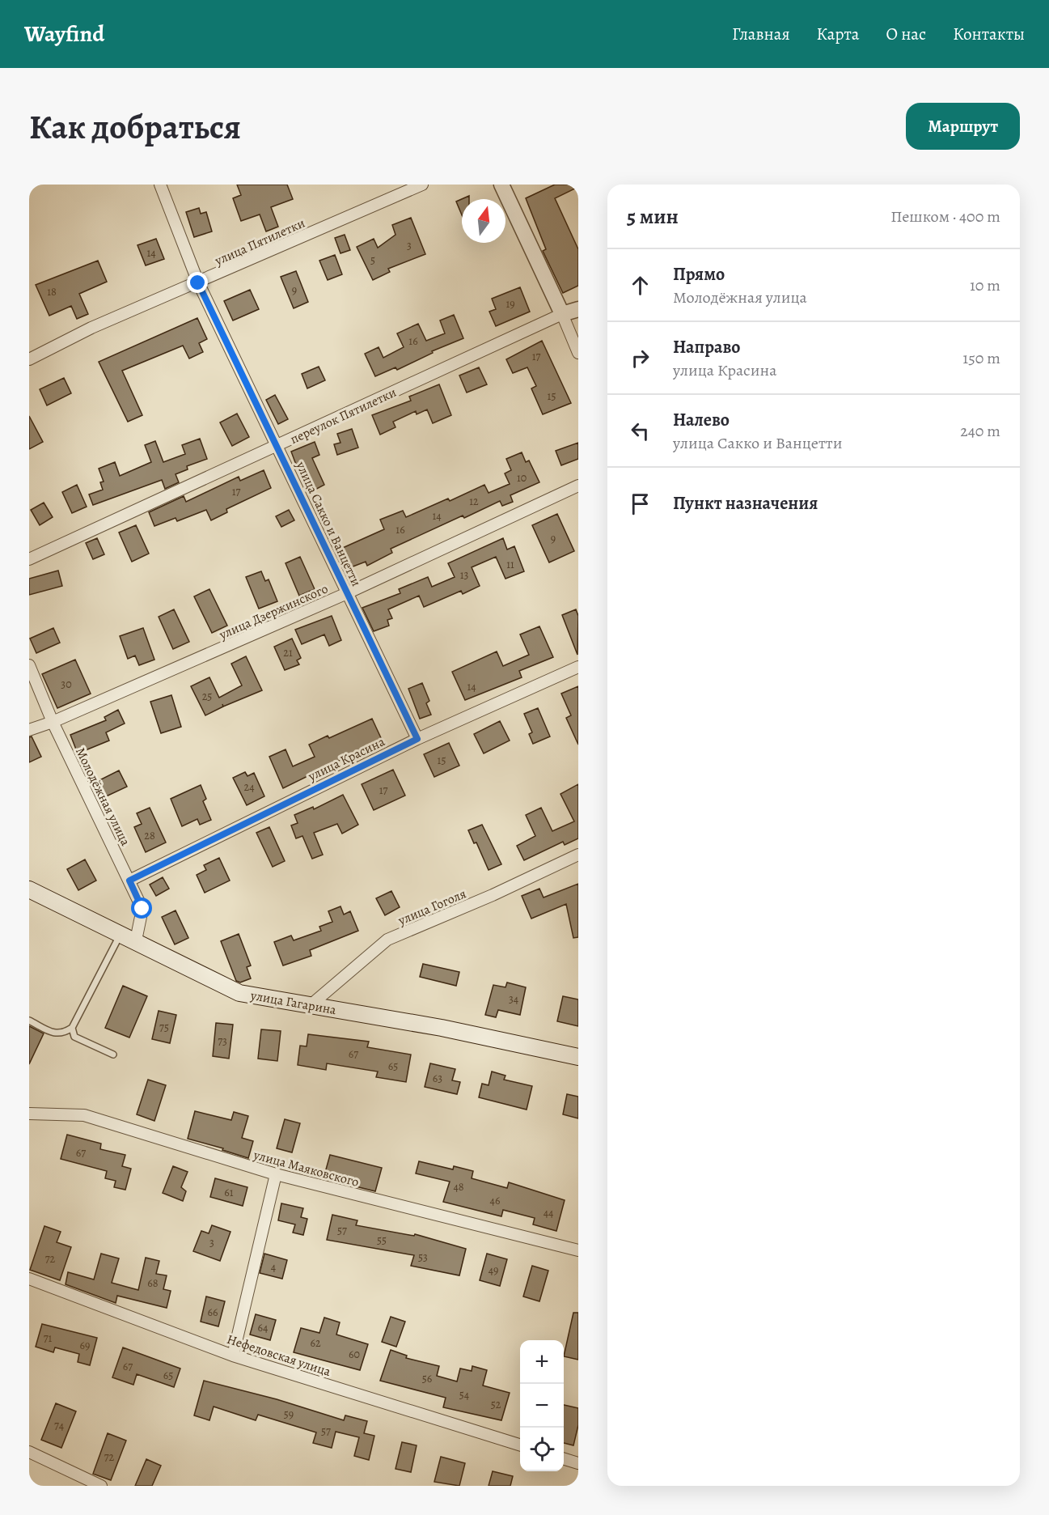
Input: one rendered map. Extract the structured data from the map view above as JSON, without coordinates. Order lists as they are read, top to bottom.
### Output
{
  "streets": {
    "main road": ["улица Гагарина"],
    "street": [
      "улица Пятилетки",
      "переулок Пятилетки",
      "улица Сакко и Ванцетти",
      "улица Дзержинского",
      "улица Красина",
      "Молодёжная улица",
      "улица Гоголя",
      "улица Маяковского",
      "Нефедовская улица"
    ]
  },
  "crossings": [
    ["улица Пятилетки", "улица Сакко и Ванцетти"],
    ["переулок Пятилетки", "улица Сакко и Ванцетти"],
    ["улица Сакко и Ванцетти", "улица Дзержинского"],
    ["улица Сакко и Ванцетти", "улица Красина"],
    ["улица Дзержинского", "Молодёжная улица"],
    ["улица Красина", "Молодёжная улица"],
    ["Молодёжная улица", "улица Гагарина"],
    ["улица Гоголя", "улица Гагарина"]
  ],
  "house_numbers": [
    "3",
    "14",
    "5",
    "9",
    "18",
    "19",
    "16",
    "17",
    "15",
    "10",
    "17",
    "12",
    "14",
    "16",
    "9",
    "11",
    "13",
    "21",
    "30",
    "14",
    "25",
    "15",
    "24",
    "17",
    "28",
    "34",
    "75",
    "73",
    "67",
    "65",
    "63",
    "67",
    "48",
    "61",
    "46",
    "44",
    "57",
    "55",
    "3",
    "53",
    "72",
    "4",
    "49",
    "68",
    "66",
    "64",
    "71",
    "62",
    "69",
    "60",
    "67",
    "65",
    "56",
    "54",
    "52",
    "59",
    "74",
    "57",
    "72"
  ],
  "north": "top",
  "page": {
    "header": "Wayfind",
    "nav": [
      "Главная",
      "Карта",
      "О нас",
      "Контакты"
    ],
    "buttons": "Маршрут",
    "title": "Как добраться",
    "heading": ["5 мин", "Пешком · 400 m"],
    "list": [
      ["Прямо", "Молодёжная улица", "10 m"],
      ["Направо", "улица Красина", "150 m"],
      ["Налево", "улица Сакко и Ванцетти", "240 m"],
      "Пункт назначения"
    ],
    "map_buttons": ["+", "−"]
  }
}
